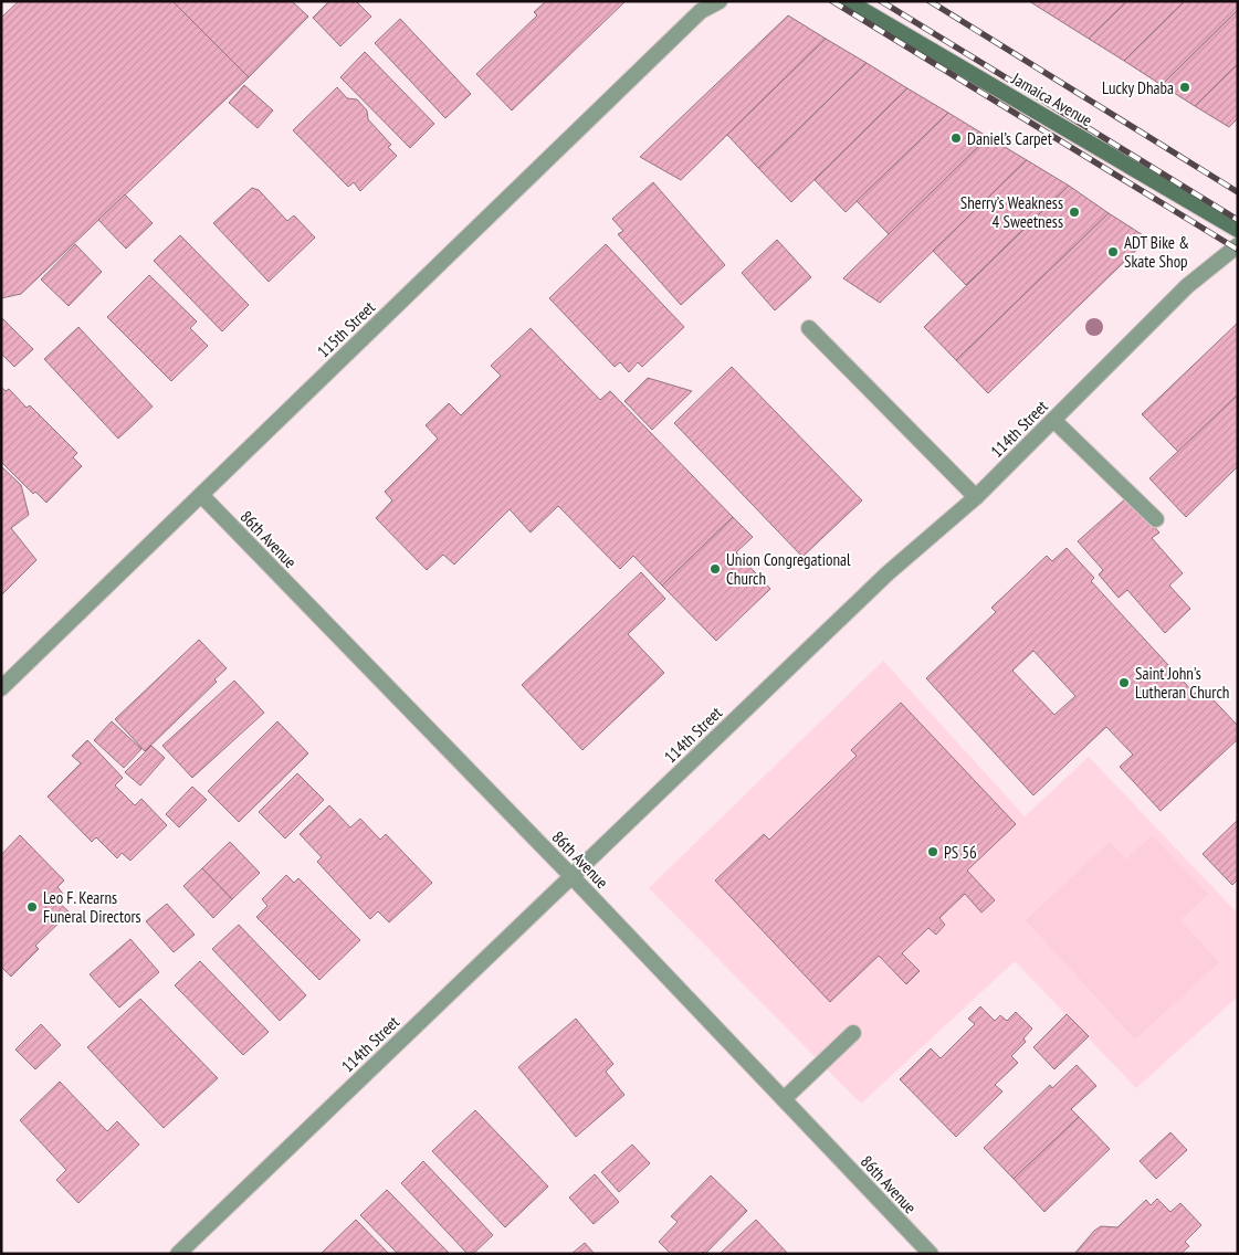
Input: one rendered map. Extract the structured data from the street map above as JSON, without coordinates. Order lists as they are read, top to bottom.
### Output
{
  "streets": {
    "main road": ["Jamaica Avenue"],
    "street": ["115th Street", "114th Street", "86th Avenue"]
  },
  "crossings": [
    ["115th Street", "86th Avenue"],
    ["114th Street", "86th Avenue"]
  ],
  "places": [
    "Lucky Dhaba",
    "Daniel’s Carpet",
    "Sherry’s Weakness 4 Sweetness",
    "ADT Bike & Skate Shop",
    "Union Congregational Church",
    "Saint John's Lutheran Church",
    "PS 56",
    "Leo F. Kearns Funeral Directors"
  ]
}
